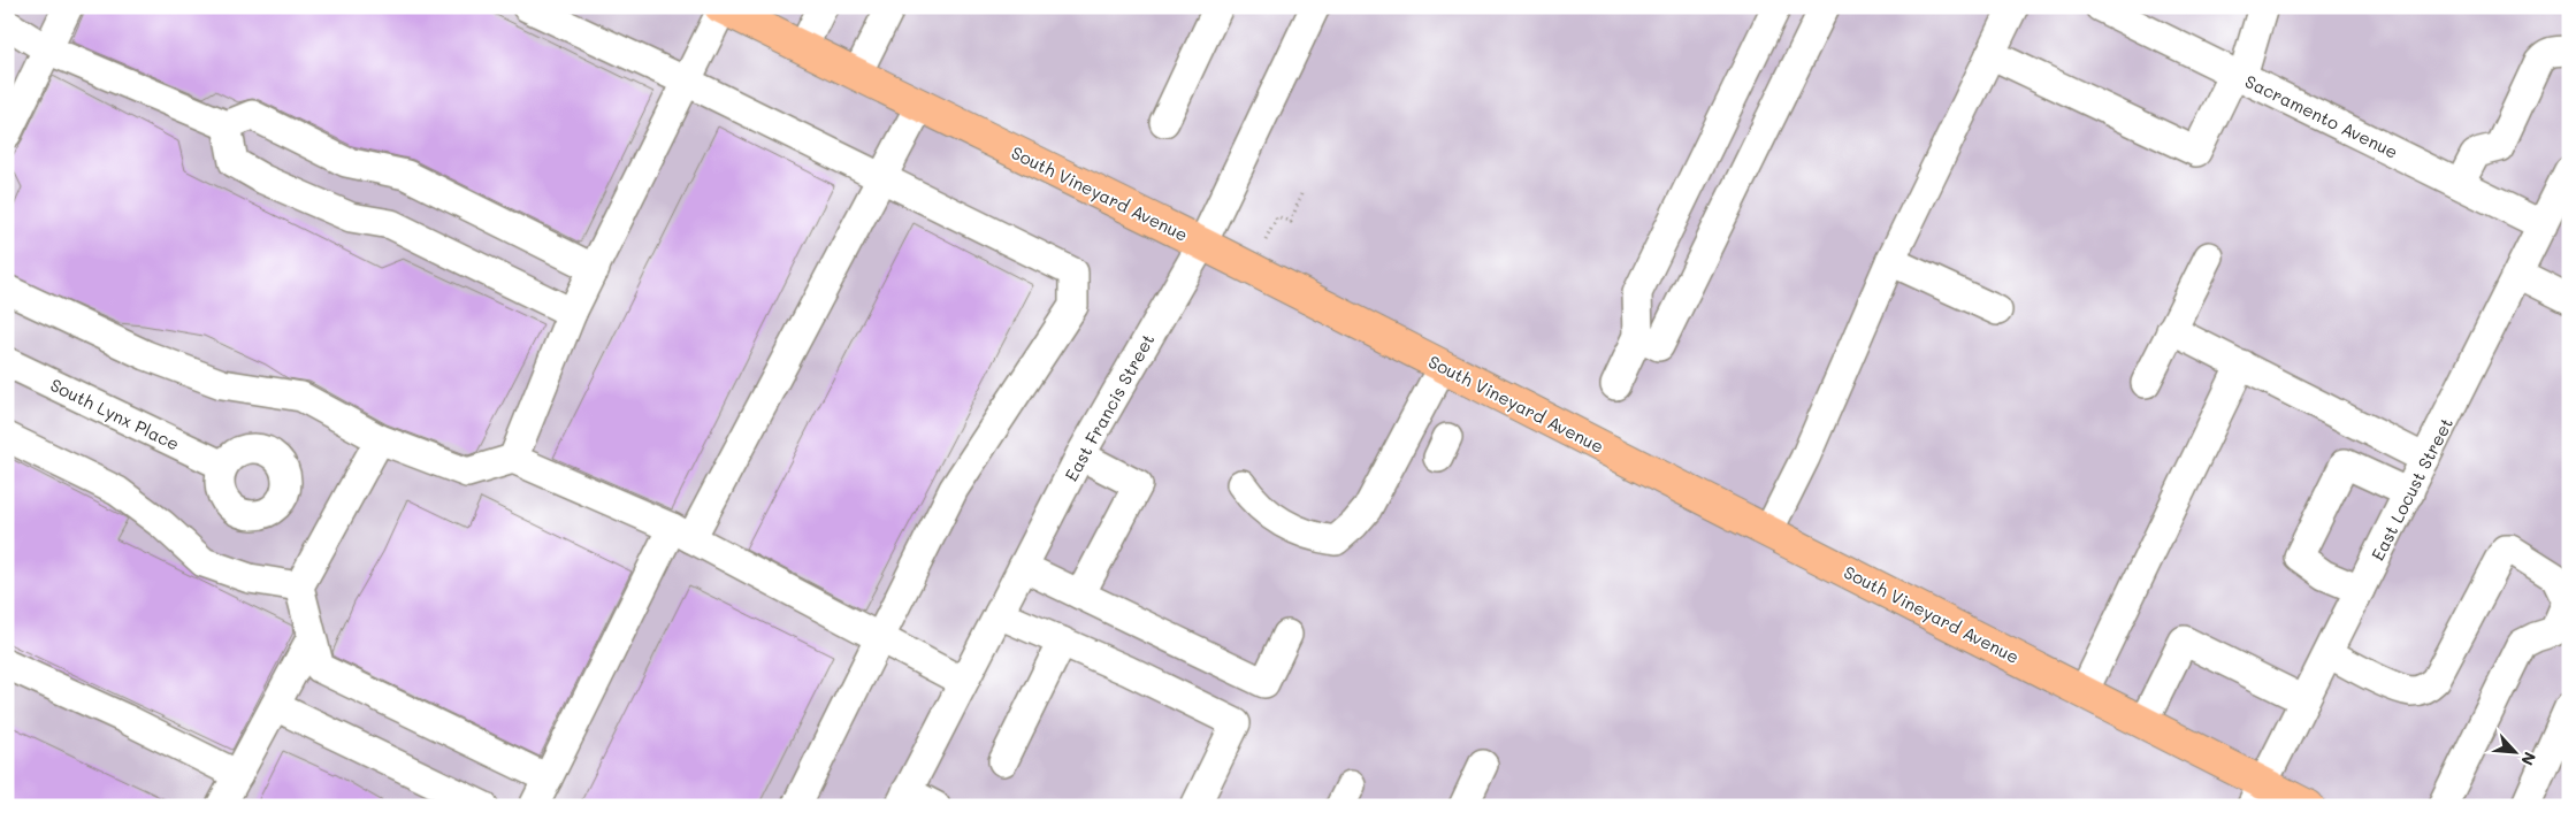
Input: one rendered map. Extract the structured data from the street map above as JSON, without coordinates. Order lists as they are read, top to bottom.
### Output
{
  "streets": {
    "main road": ["South Vineyard Avenue"],
    "street": [
      "Sacramento Avenue",
      "East Francis Street",
      "South Lynx Place",
      "East Locust Street"
    ]
  },
  "crossings": [
    ["Sacramento Avenue", "East Locust Street"],
    ["South Vineyard Avenue", "East Francis Street"],
    ["South Vineyard Avenue", "East Locust Street"]
  ],
  "north": "bottom right"
}
